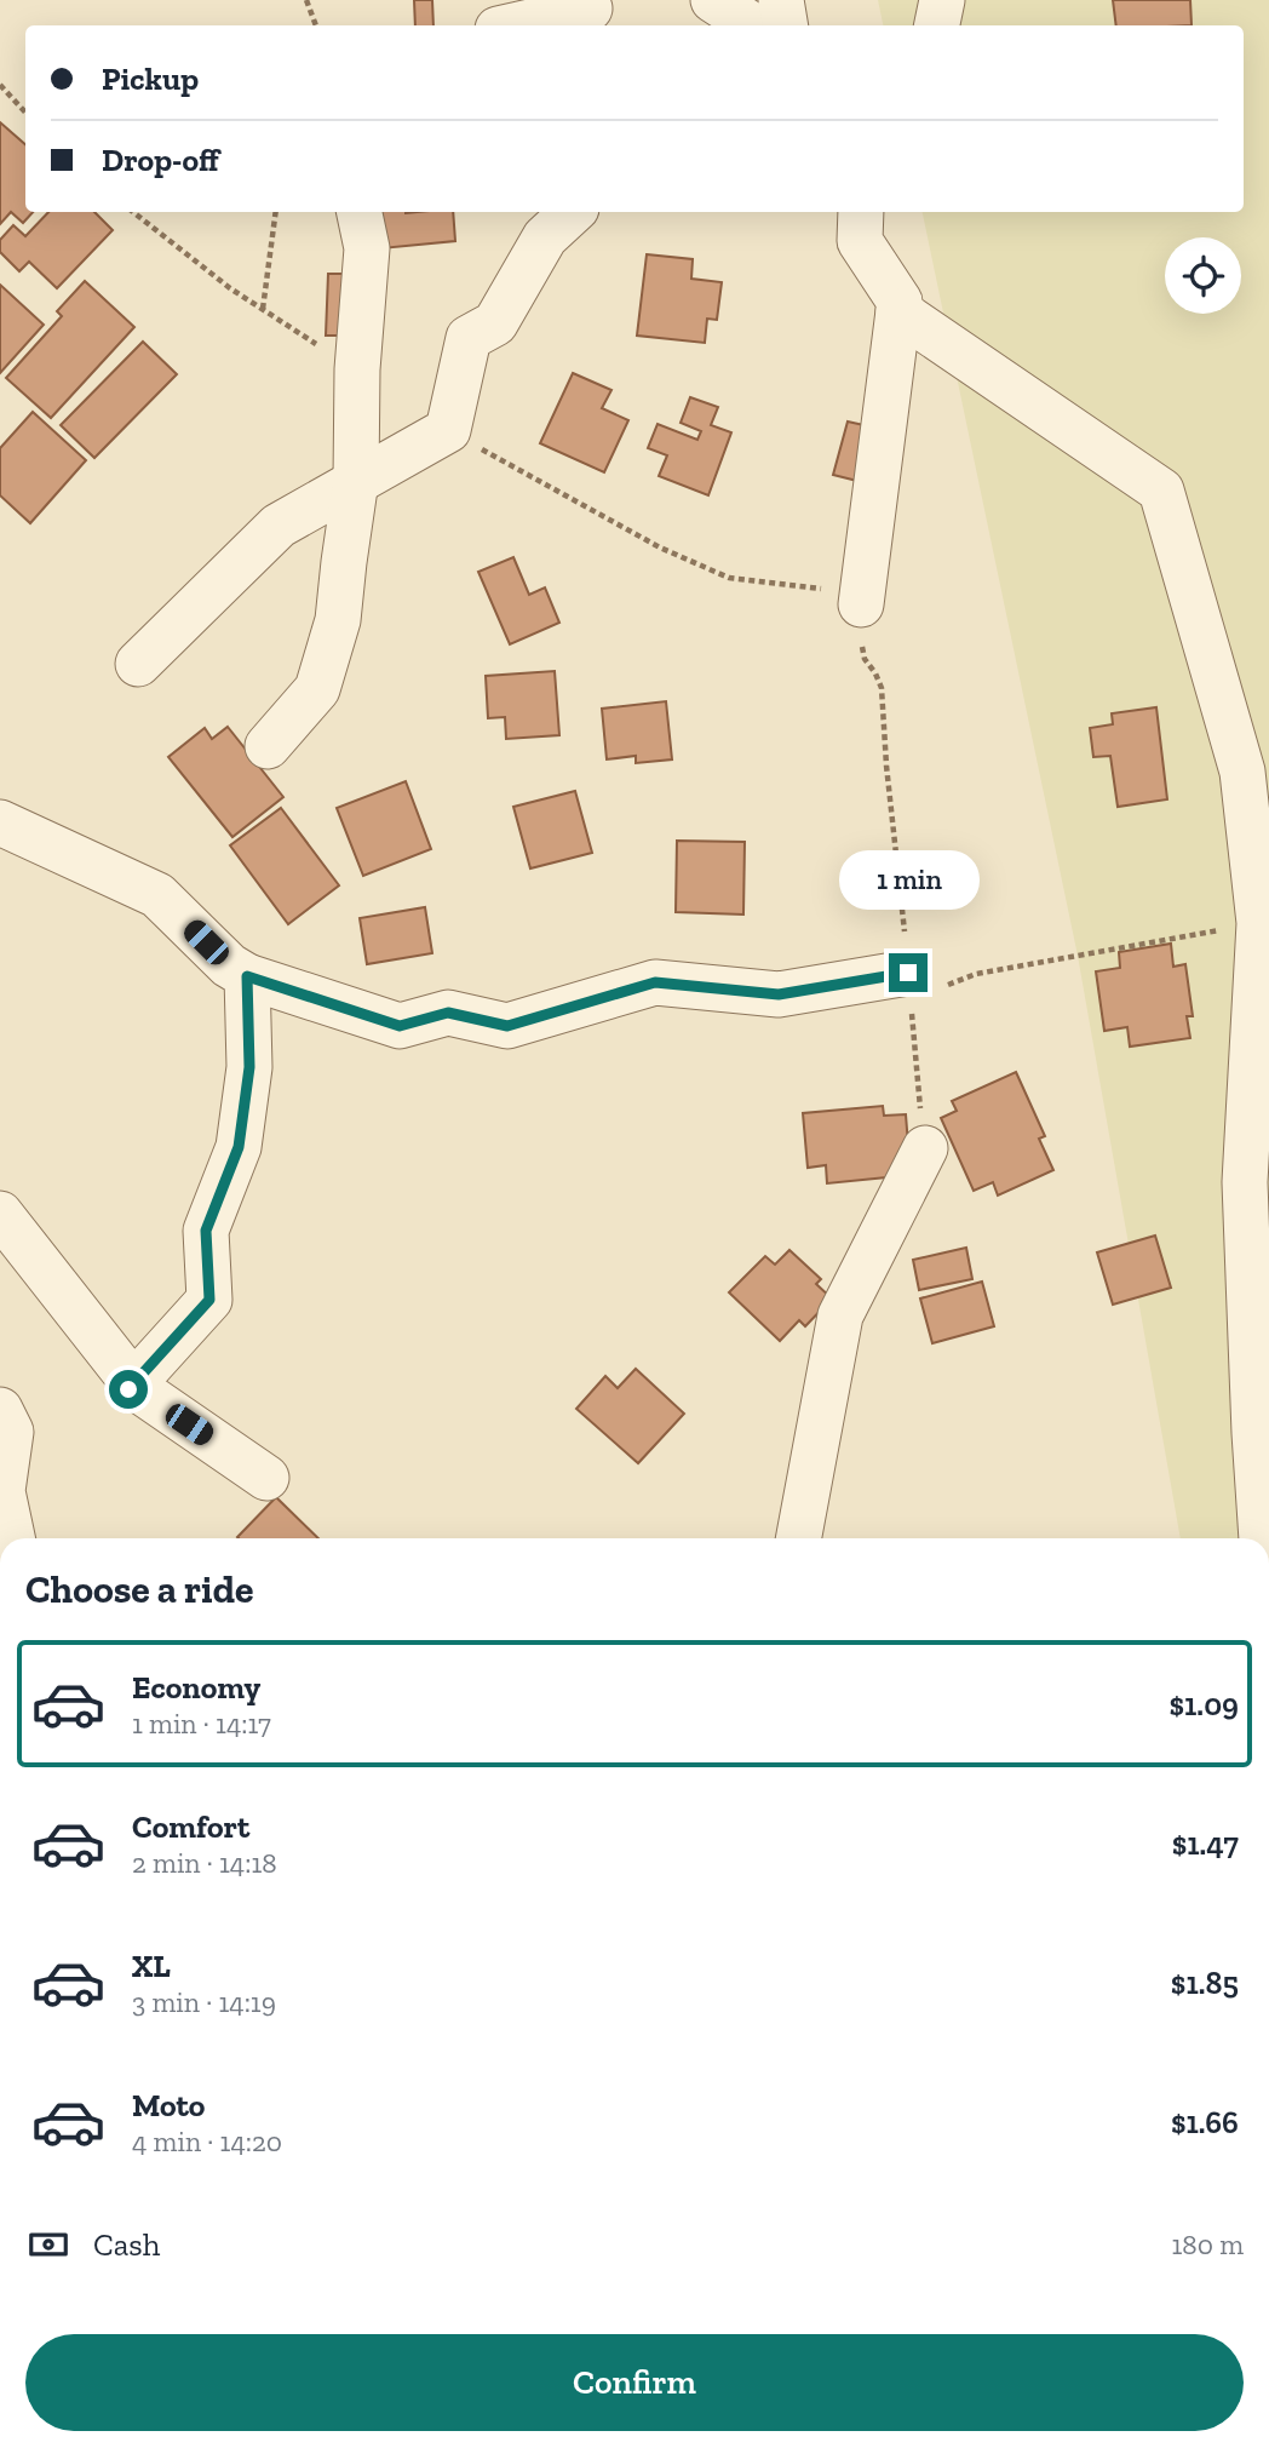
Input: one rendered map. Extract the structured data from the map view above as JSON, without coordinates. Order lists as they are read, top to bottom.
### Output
{
  "page": {
    "banner": ["Pickup", "Drop-off"],
    "bubble": "1 min",
    "heading": "Choose a ride",
    "list": [
      {
        "name": "Economy",
        "note": "1 min · 14:17",
        "value": "$1.09"
      },
      {
        "name": "Comfort",
        "note": "2 min · 14:18",
        "value": "$1.47"
      },
      {
        "name": "XL",
        "note": "3 min · 14:19",
        "value": "$1.85"
      },
      {
        "name": "Moto",
        "note": "4 min · 14:20",
        "value": "$1.66"
      }
    ],
    "pay": ["Cash", "180 m"],
    "buttons": "Confirm"
  }
}
